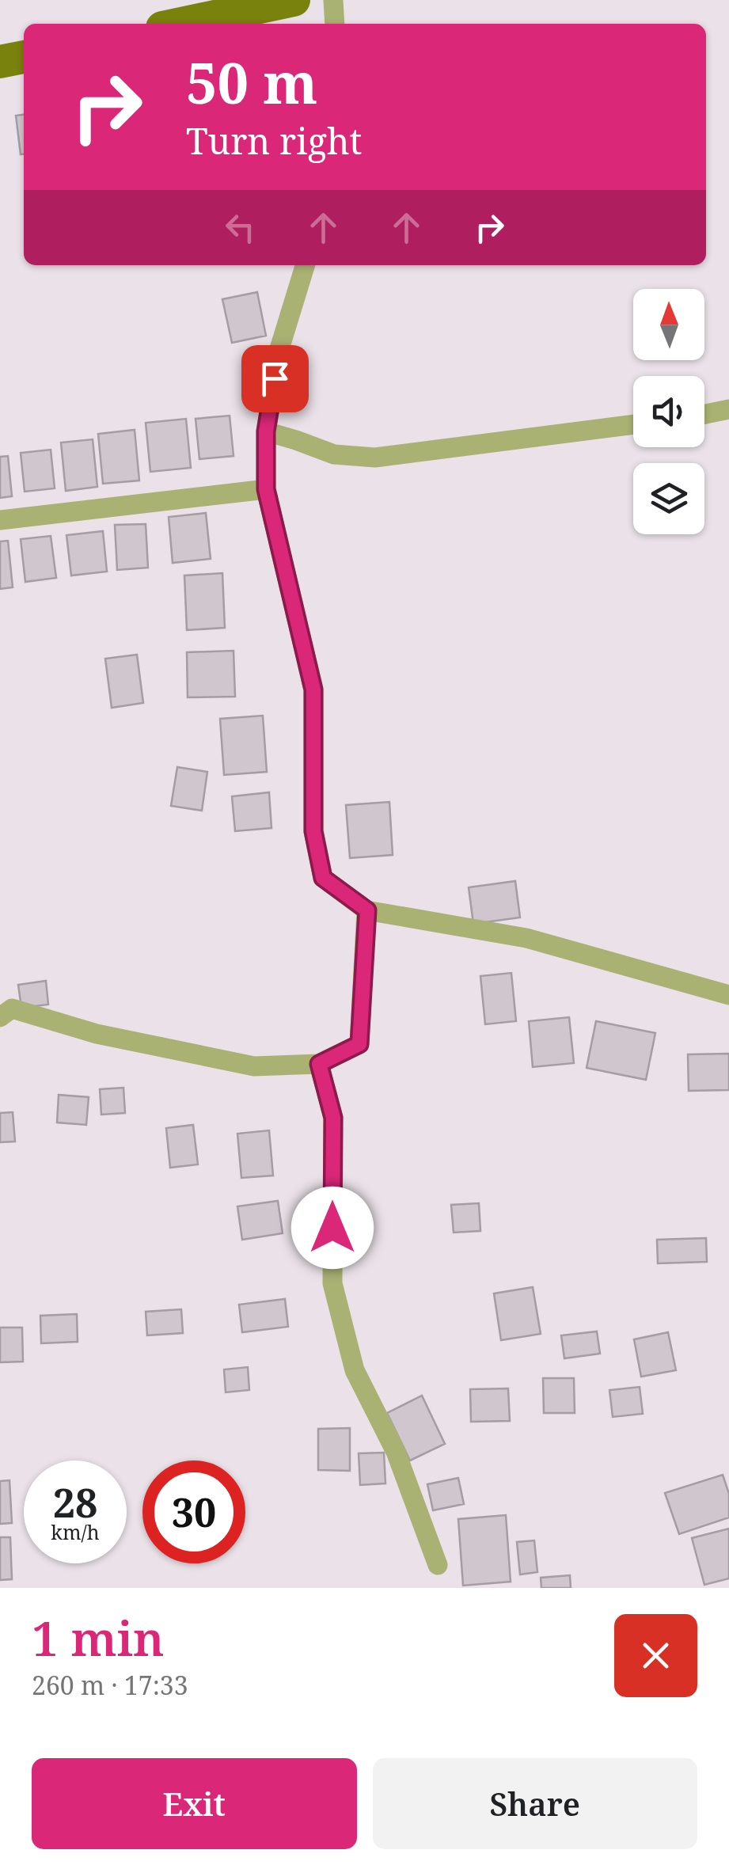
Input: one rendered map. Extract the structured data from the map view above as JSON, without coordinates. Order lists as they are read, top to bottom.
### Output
{
  "north": "top",
  "page": {
    "turn": ["50 m", "Turn right"],
    "speed": "28 km/h",
    "limit": "30",
    "heading": ["1 min", "260 m · 17:33"],
    "buttons": ["Exit", "Share"]
  }
}
